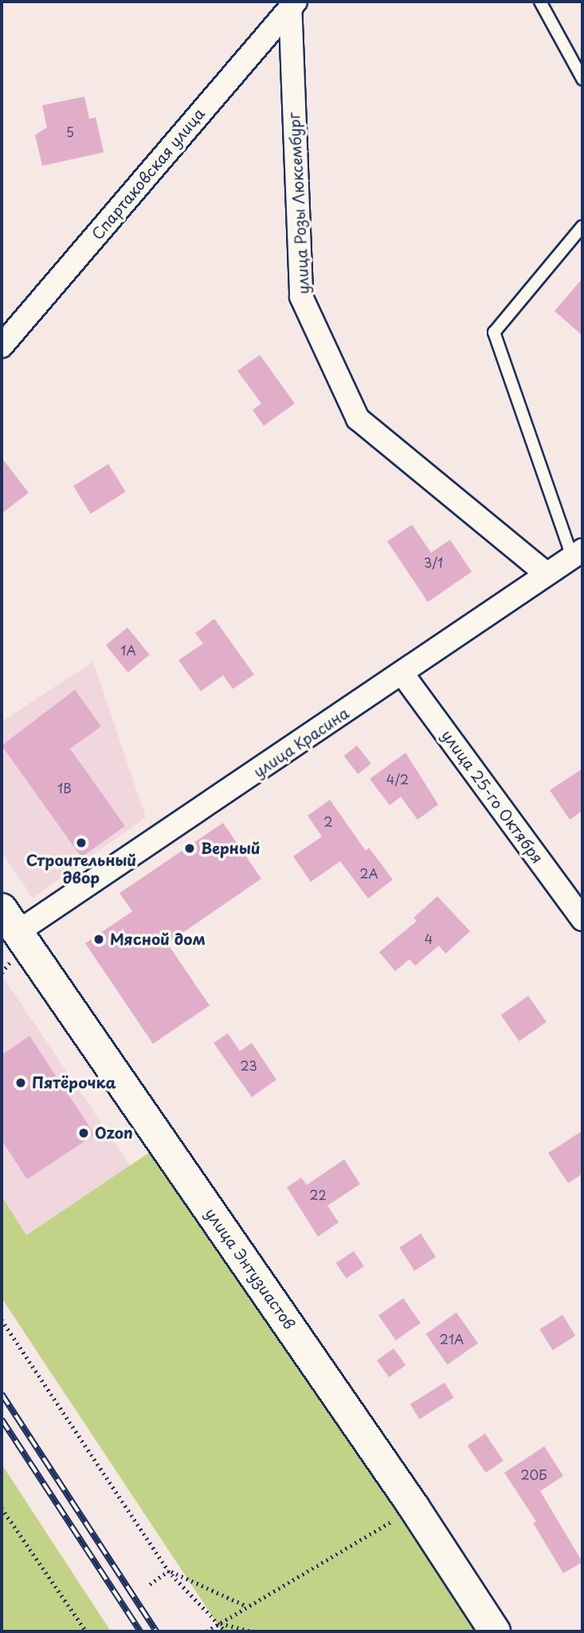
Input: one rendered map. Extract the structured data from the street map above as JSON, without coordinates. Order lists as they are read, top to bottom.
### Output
{
  "streets": {
    "street": [
      "Спартаковская улица",
      "улица Розы Люксембург",
      "улица Красина",
      "улица 25-го Октября",
      "улица Энтузиастов"
    ]
  },
  "crossings": [
    ["Спартаковская улица", "улица Розы Люксембург"],
    ["улица Розы Люксембург", "улица Красина"],
    ["улица Красина", "улица 25-го Октября"],
    ["улица Красина", "улица Энтузиастов"]
  ],
  "places": [
    "Строительный двор",
    "Верный",
    "Мясной дом",
    "Пятёрочка",
    "Ozon"
  ],
  "house_numbers": [
    "5",
    "3/1",
    "1А",
    "4/2",
    "1В",
    "2",
    "2А",
    "4",
    "23",
    "22",
    "21А",
    "20Б"
  ]
}
